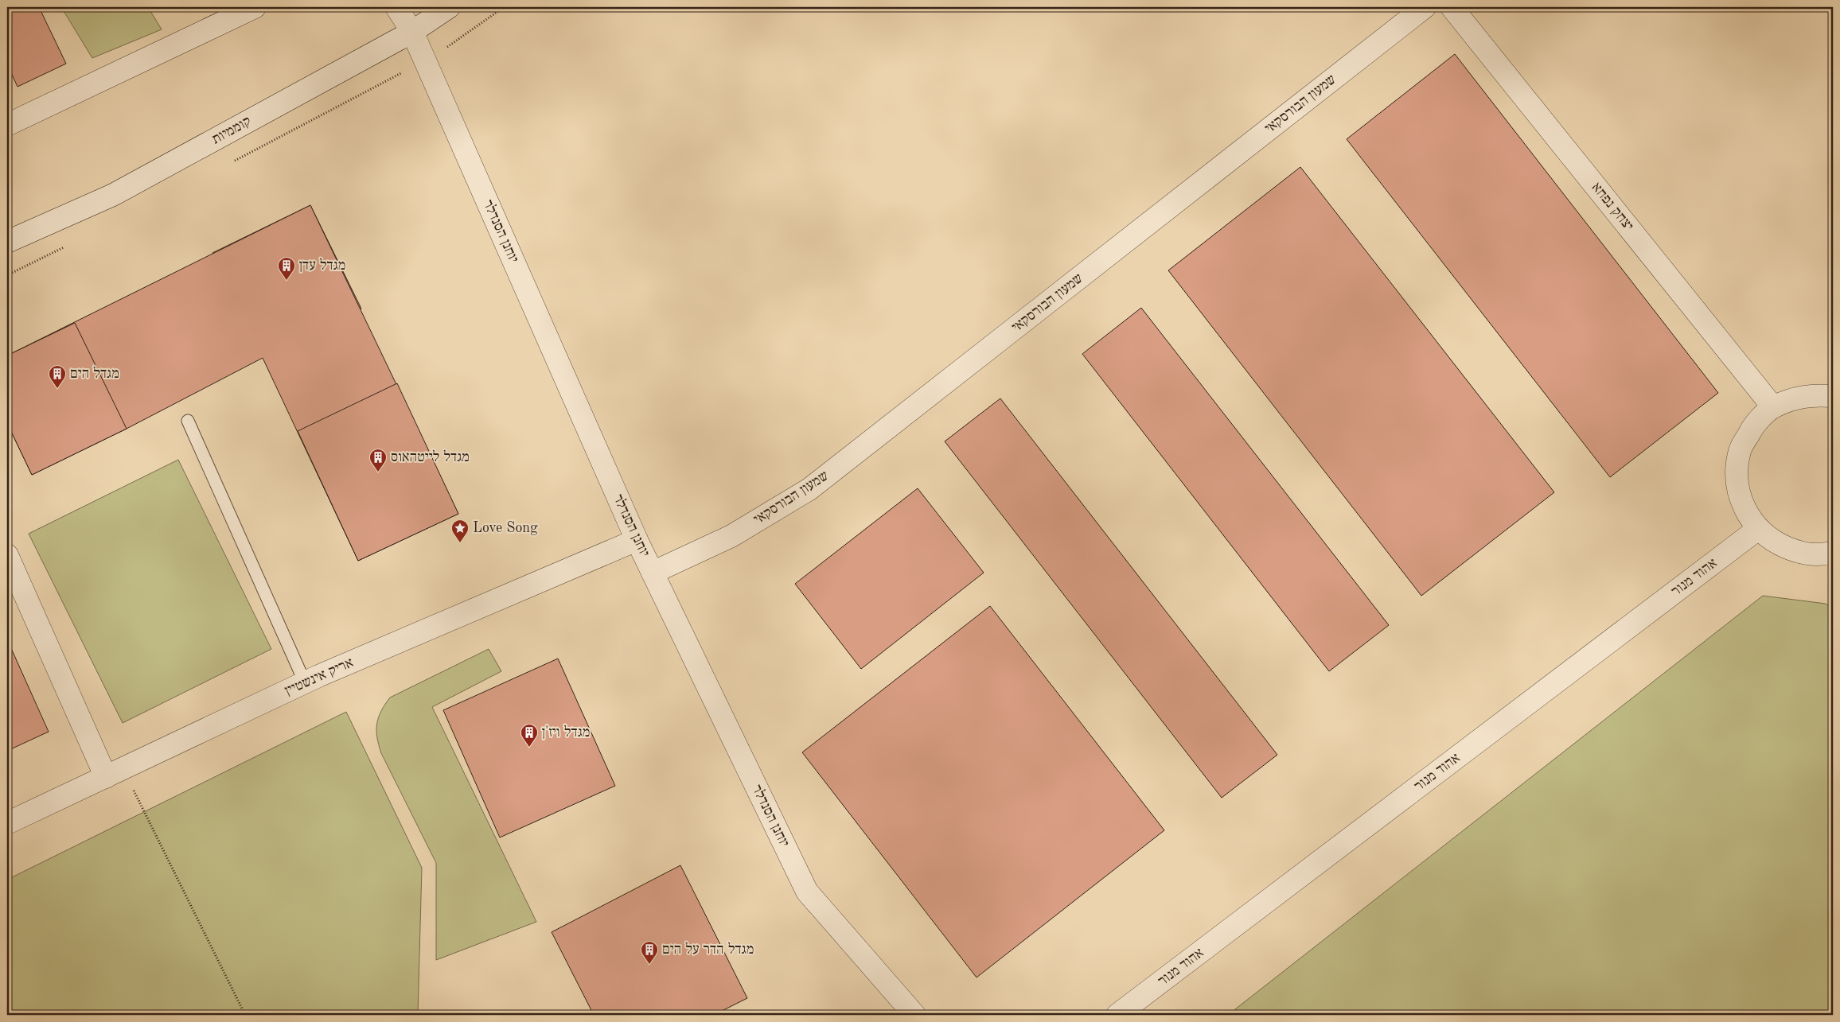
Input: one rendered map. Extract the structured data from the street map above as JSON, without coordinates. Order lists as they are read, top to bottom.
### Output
{
  "streets": {
    "street": [
      "שמעון הבורסקאי",
      "קוממיות",
      "יצחק נפחא",
      "יוחנן הסנדלר",
      "אהוד מנור",
      "אריק אינשטיין"
    ]
  },
  "crossings": [
    ["שמעון הבורסקאי", "יוחנן הסנדלר"],
    ["קוממיות", "יוחנן הסנדלר"],
    ["יוחנן הסנדלר", "אריק אינשטיין"]
  ],
  "places": {
    "building": [
      "מגדל עדן",
      "מגדל הים",
      "מגדל לייטהאוס",
      "מגדל ויז'ן",
      "מגדל הדר על הים"
    ],
    "place": ["Love Song"]
  }
}
